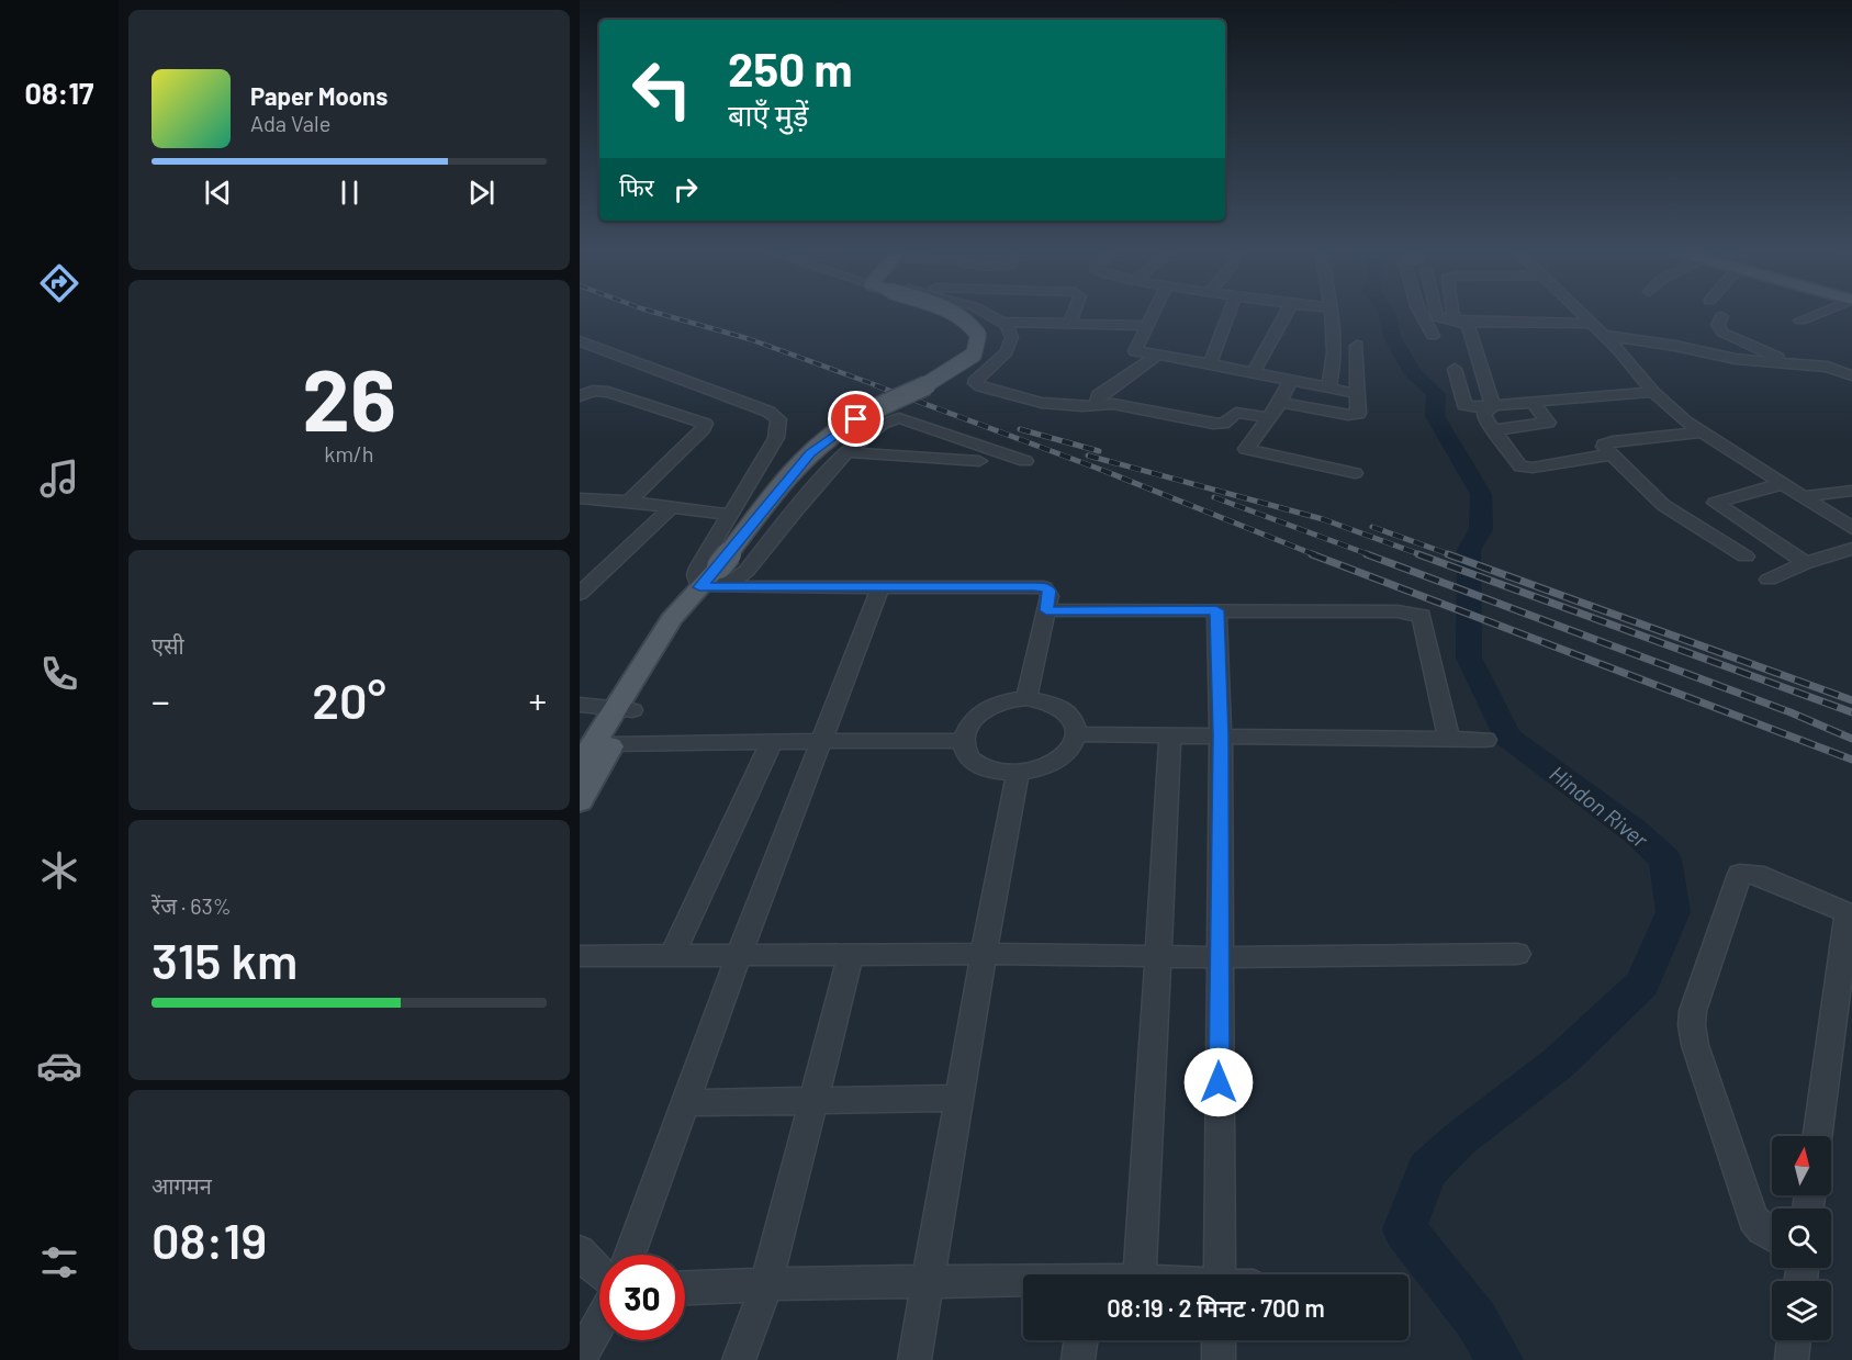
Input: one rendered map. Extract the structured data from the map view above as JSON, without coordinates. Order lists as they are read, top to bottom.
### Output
{
  "water": ["Hindon River"],
  "north": "top",
  "page": {
    "tabs": "08:17",
    "turn": ["250 m", "बाएँ मुड़ें"],
    "song": ["Paper Moons", "Ada Vale"],
    "then": "फिर",
    "tile": [
      ["26", "km/h"],
      "एसी",
      ["रेंज · 63%", "315 km"],
      ["आगमन", "08:19"]
    ],
    "heat": ["−", "20°", "+"],
    "limit": "30",
    "trip": "08:19 · 2 मिनट · 700 m"
  }
}
